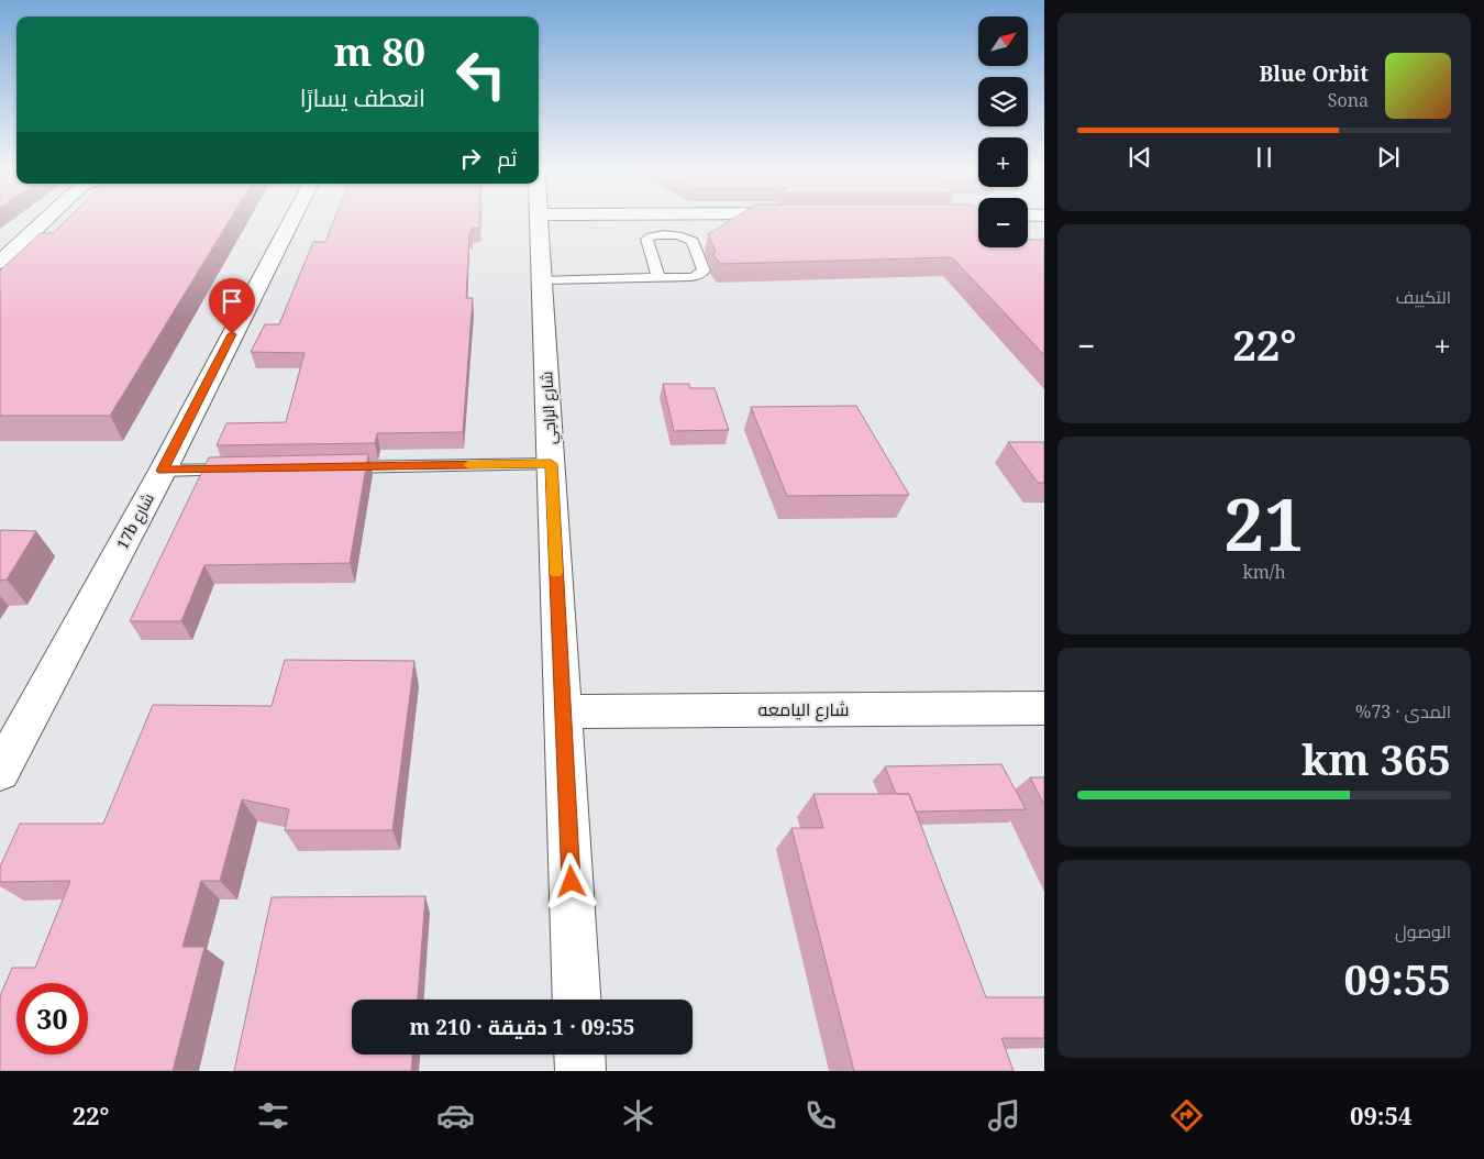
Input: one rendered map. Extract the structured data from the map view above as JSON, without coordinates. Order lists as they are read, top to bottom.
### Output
{
  "streets": {
    "street": ["شارع الراجي", "17b شارع", "شارع اليامعه"]
  },
  "crossings": [
    ["شارع الراجي", "شارع اليامعه"]
  ],
  "north": "top right",
  "page": {
    "map_buttons": ["+", "−"],
    "turn": ["80 m", "انعطف يسارًا"],
    "song": ["Blue Orbit", "Sona"],
    "then": "ثم",
    "tile": [
      "التكييف",
      ["21", "km/h"],
      ["المدى · 73%", "365 km"],
      ["الوصول", "09:55"]
    ],
    "heat": ["−", "22°", "+"],
    "limit": "30",
    "trip": "09:55 · 1 دقيقة · 210 m",
    "tabs": ["09:54", "22°"]
  }
}
